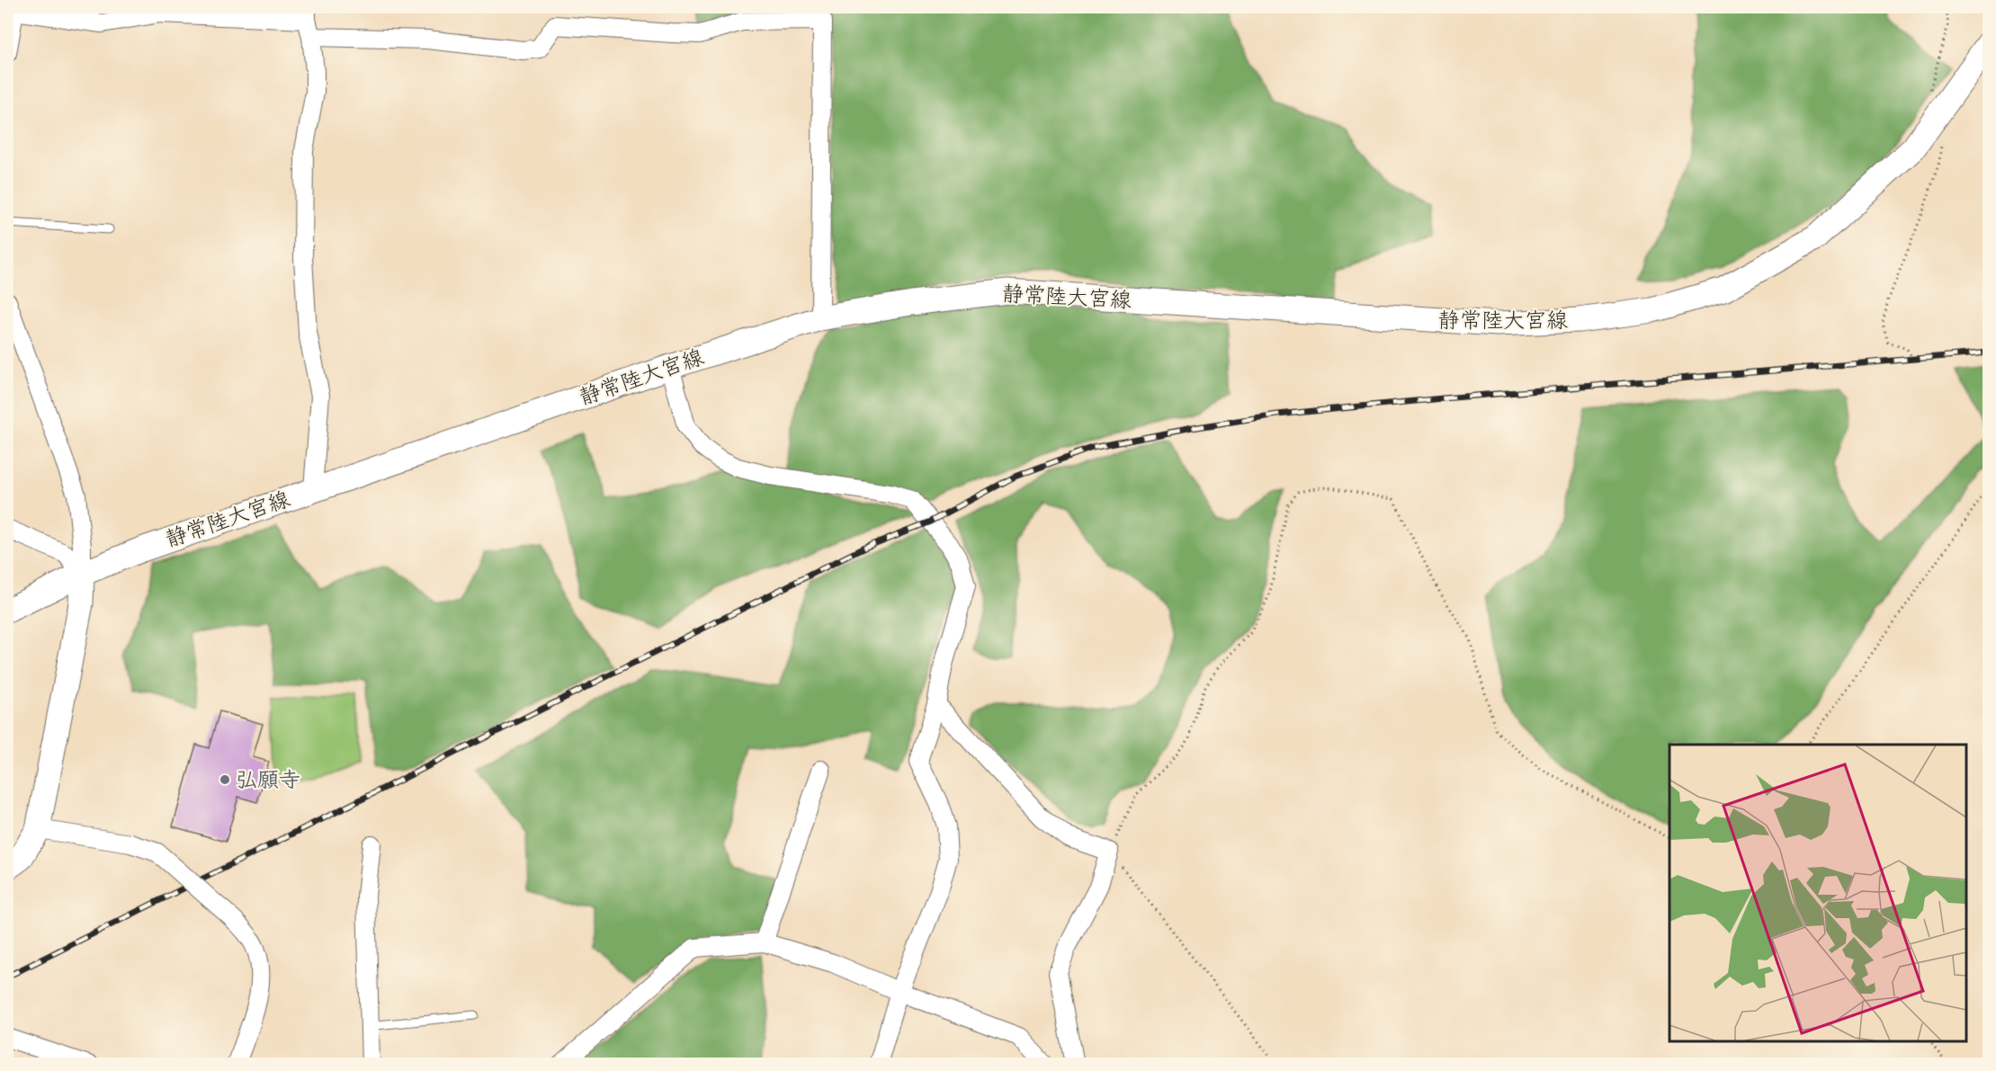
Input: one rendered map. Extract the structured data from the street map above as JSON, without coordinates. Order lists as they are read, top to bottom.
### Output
{
  "streets": {
    "main road": ["静常陸大宮線"]
  },
  "places": ["弘願寺"]
}
